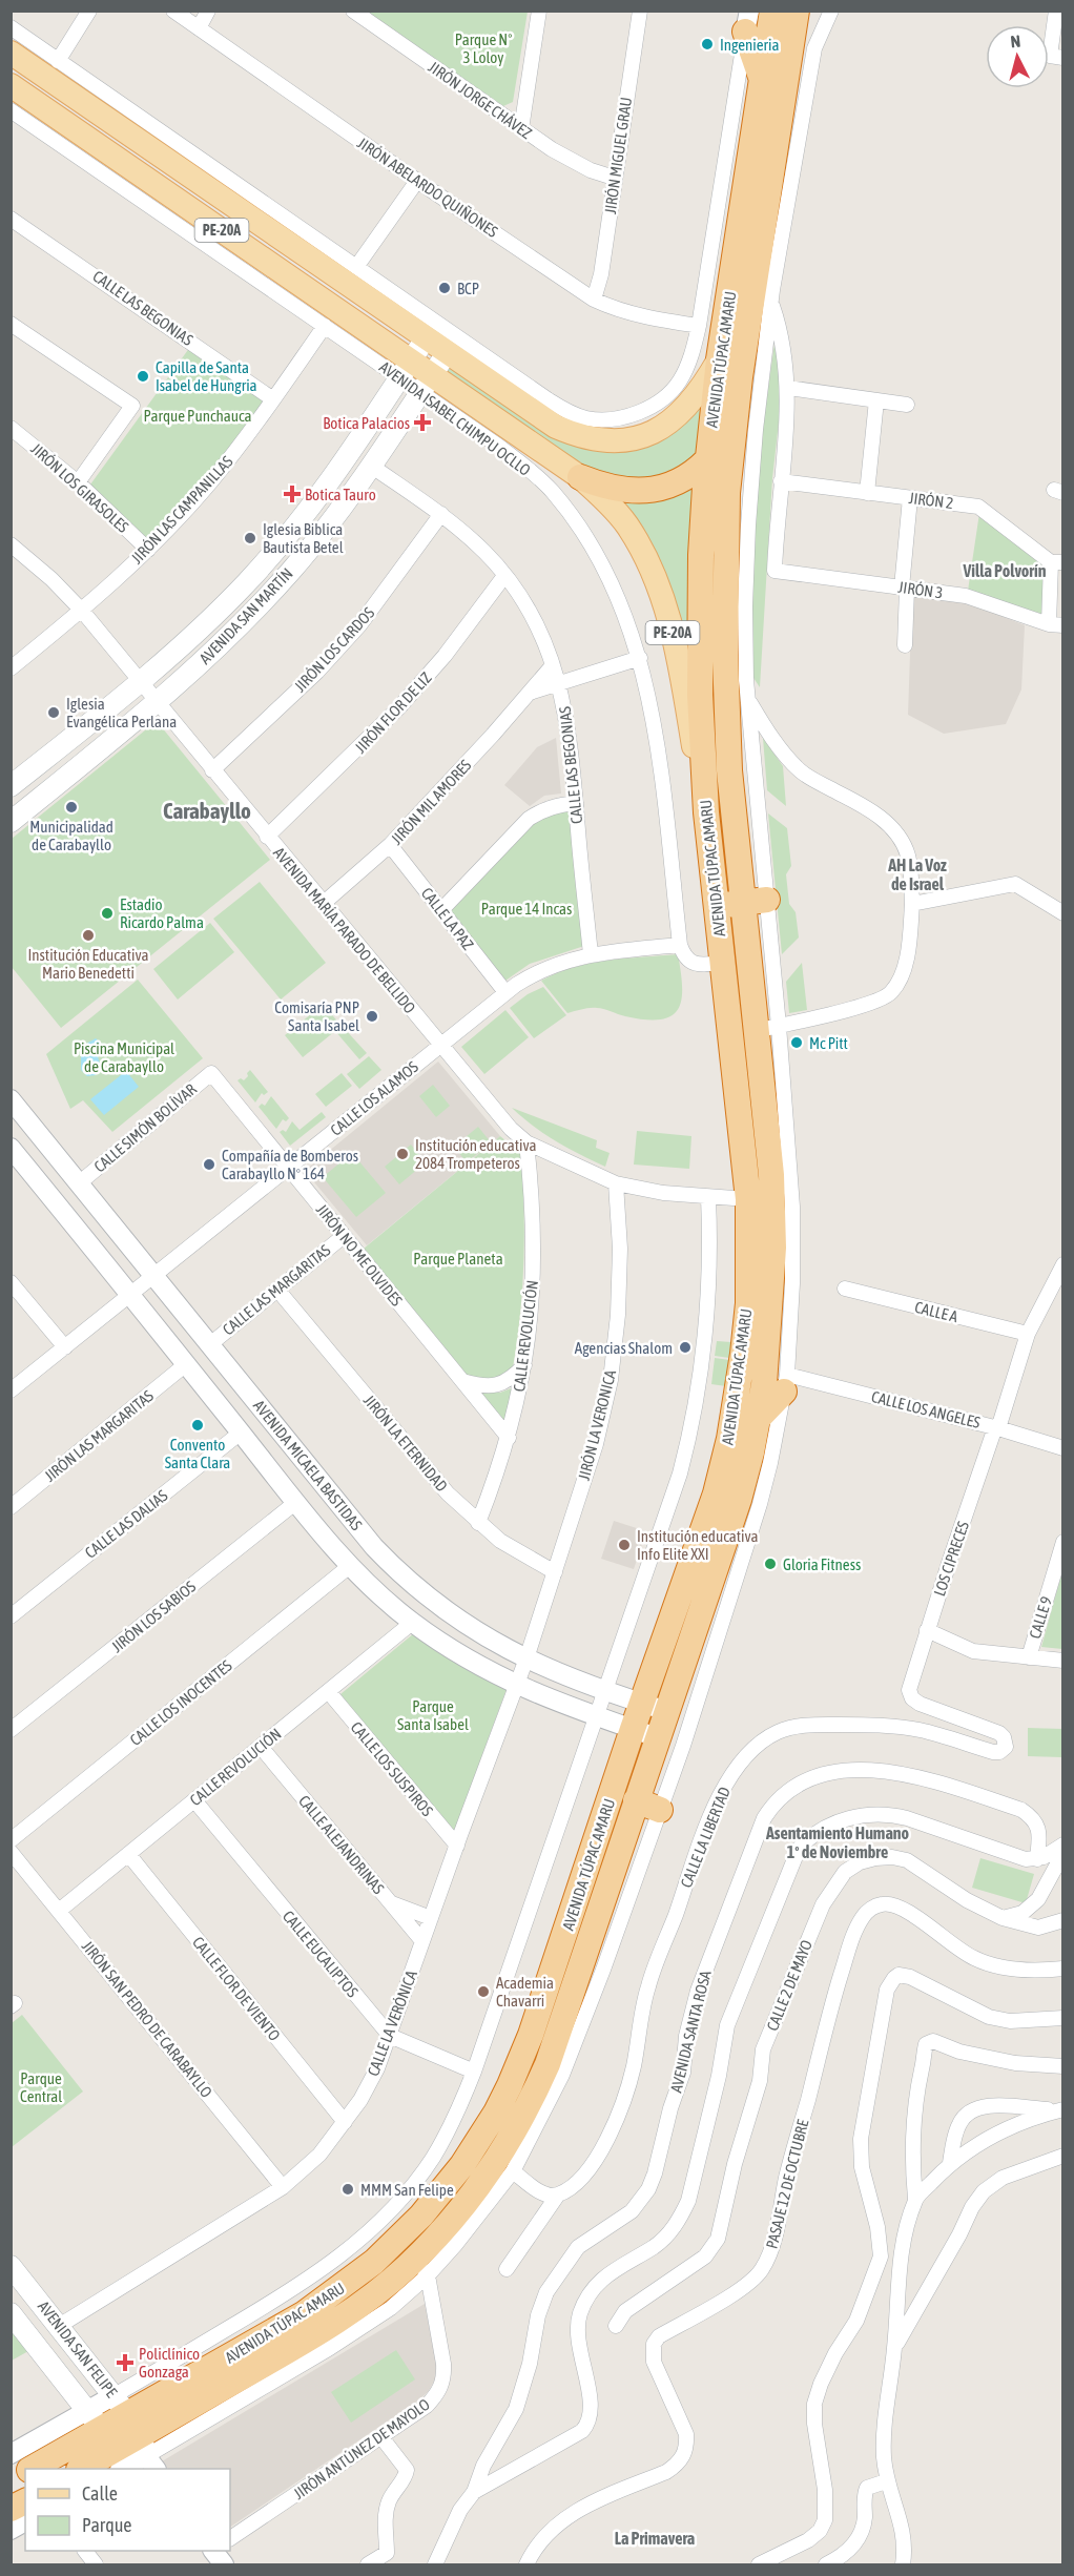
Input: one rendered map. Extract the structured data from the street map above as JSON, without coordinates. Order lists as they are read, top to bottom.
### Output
{
  "streets": {
    "highway": ["PE-20A", "AVENIDA TÚPAC AMARU"],
    "main road": ["AVENIDA ISABEL CHIMPU OCLLO", "AVENIDA SAN MARTÍN", "AVENIDA SAN FELIPE"],
    "street": [
      "JIRÓN JORGE CHÁVEZ",
      "JIRÓN MIGUEL GRAU",
      "JIRÓN ABELARDO QUIÑONES",
      "CALLE LAS BEGONIAS",
      "JIRÓN LOS GIRASOLES",
      "JIRÓN 2",
      "JIRÓN LAS CAMPANILLAS",
      "JIRÓN 3",
      "JIRÓN LOS CARDOS",
      "JIRÓN FLOR DE LIZ",
      "JIRÓN MIL AMORES",
      "CALLE LA PAZ",
      "AVENIDA MARÍA PARADO DE BELLIDO",
      "CALLE LOS ALAMOS",
      "CALLE SIMÓN BOLÍVAR",
      "JIRÓN NO ME OLVIDES",
      "CALLE LAS MARGARITAS",
      "CALLE A",
      "CALLE REVOLUCIÓN",
      "CALLE LOS ANGELES",
      "JIRÓN LA VERONICA",
      "JIRÓN LAS MARGARITAS",
      "JIRÓN LA ETERNIDAD",
      "AVENIDA MICAELA BASTIDAS",
      "CALLE LAS DALIAS",
      "LOS CIPRECES",
      "JIRÓN LOS SABIOS",
      "CALLE 9",
      "CALLE LOS INOCENTES",
      "CALLE LOS SUSPIROS",
      "CALLE LA LIBERTAD",
      "CALLE ALEJANDRINAS",
      "CALLE EUCALIPTOS",
      "CALLE 2 DE MAYO",
      "CALLE FLOR DE VIENTO",
      "JIRÓN SAN PEDRO DE CARABAYLLO",
      "CALLE LA VERÓNICA",
      "AVENIDA SANTA ROSA",
      "PASAJE 12 DE OCTUBRE",
      "JIRÓN ANTÚNEZ DE MAYOLO"
    ]
  },
  "crossings": [
    ["JIRÓN JORGE CHÁVEZ", "JIRÓN MIGUEL GRAU"],
    ["JIRÓN MIGUEL GRAU", "JIRÓN ABELARDO QUIÑONES"],
    ["JIRÓN ABELARDO QUIÑONES", "AVENIDA TÚPAC AMARU"],
    ["PE-20A", "AVENIDA TÚPAC AMARU"],
    ["PE-20A", "AVENIDA SAN MARTÍN"],
    ["CALLE LAS BEGONIAS", "JIRÓN LAS CAMPANILLAS"],
    ["CALLE LAS BEGONIAS", "AVENIDA SAN MARTÍN"],
    ["CALLE LAS BEGONIAS", "JIRÓN LOS CARDOS"],
    ["CALLE LAS BEGONIAS", "JIRÓN FLOR DE LIZ"],
    ["CALLE LAS BEGONIAS", "JIRÓN MIL AMORES"],
    ["CALLE LAS BEGONIAS", "CALLE LOS ALAMOS"],
    ["AVENIDA TÚPAC AMARU", "AVENIDA ISABEL CHIMPU OCLLO"],
    ["AVENIDA TÚPAC AMARU", "AVENIDA MARÍA PARADO DE BELLIDO"],
    ["AVENIDA TÚPAC AMARU", "CALLE LOS ANGELES"],
    ["AVENIDA TÚPAC AMARU", "AVENIDA MICAELA BASTIDAS"],
    ["AVENIDA TÚPAC AMARU", "CALLE EUCALIPTOS"],
    ["AVENIDA TÚPAC AMARU", "AVENIDA SAN FELIPE"],
    ["AVENIDA TÚPAC AMARU", "JIRÓN ANTÚNEZ DE MAYOLO"],
    ["AVENIDA ISABEL CHIMPU OCLLO", "JIRÓN LAS CAMPANILLAS"],
    ["AVENIDA ISABEL CHIMPU OCLLO", "AVENIDA SAN MARTÍN"],
    ["AVENIDA ISABEL CHIMPU OCLLO", "JIRÓN MIL AMORES"],
    ["AVENIDA ISABEL CHIMPU OCLLO", "CALLE LOS ALAMOS"],
    ["JIRÓN LOS GIRASOLES", "JIRÓN LAS CAMPANILLAS"],
    ["JIRÓN 2", "JIRÓN 3"],
    ["JIRÓN LAS CAMPANILLAS", "AVENIDA MARÍA PARADO DE BELLIDO"],
    ["AVENIDA SAN MARTÍN", "AVENIDA MARÍA PARADO DE BELLIDO"],
    ["JIRÓN LOS CARDOS", "AVENIDA MARÍA PARADO DE BELLIDO"],
    ["JIRÓN FLOR DE LIZ", "AVENIDA MARÍA PARADO DE BELLIDO"],
    ["JIRÓN MIL AMORES", "CALLE LA PAZ"],
    ["JIRÓN MIL AMORES", "AVENIDA MARÍA PARADO DE BELLIDO"],
    ["CALLE LA PAZ", "CALLE LOS ALAMOS"],
    ["AVENIDA MARÍA PARADO DE BELLIDO", "CALLE LOS ALAMOS"],
    ["AVENIDA MARÍA PARADO DE BELLIDO", "CALLE REVOLUCIÓN"],
    ["AVENIDA MARÍA PARADO DE BELLIDO", "JIRÓN LA VERONICA"],
    ["CALLE LOS ALAMOS", "JIRÓN NO ME OLVIDES"],
    ["CALLE LOS ALAMOS", "AVENIDA MICAELA BASTIDAS"],
    ["CALLE SIMÓN BOLÍVAR", "JIRÓN NO ME OLVIDES"],
    ["CALLE SIMÓN BOLÍVAR", "AVENIDA MICAELA BASTIDAS"],
    ["JIRÓN NO ME OLVIDES", "CALLE LAS MARGARITAS"],
    ["JIRÓN NO ME OLVIDES", "CALLE REVOLUCIÓN"],
    ["CALLE LAS MARGARITAS", "JIRÓN LA ETERNIDAD"],
    ["CALLE LAS MARGARITAS", "AVENIDA MICAELA BASTIDAS"],
    ["CALLE A", "LOS CIPRECES"],
    ["CALLE REVOLUCIÓN", "JIRÓN LA ETERNIDAD"],
    ["CALLE REVOLUCIÓN", "AVENIDA MICAELA BASTIDAS"],
    ["CALLE REVOLUCIÓN", "CALLE LOS SUSPIROS"],
    ["CALLE REVOLUCIÓN", "CALLE ALEJANDRINAS"],
    ["CALLE REVOLUCIÓN", "CALLE EUCALIPTOS"],
    ["CALLE REVOLUCIÓN", "CALLE FLOR DE VIENTO"],
    ["CALLE REVOLUCIÓN", "JIRÓN SAN PEDRO DE CARABAYLLO"],
    ["CALLE LOS ANGELES", "LOS CIPRECES"],
    ["JIRÓN LA VERONICA", "JIRÓN LA ETERNIDAD"],
    ["JIRÓN LA VERONICA", "AVENIDA MICAELA BASTIDAS"],
    ["JIRÓN LA VERONICA", "CALLE LA VERÓNICA"],
    ["JIRÓN LAS MARGARITAS", "AVENIDA MICAELA BASTIDAS"],
    ["AVENIDA MICAELA BASTIDAS", "CALLE LAS DALIAS"],
    ["AVENIDA MICAELA BASTIDAS", "JIRÓN LOS SABIOS"],
    ["AVENIDA MICAELA BASTIDAS", "CALLE LOS INOCENTES"],
    ["AVENIDA MICAELA BASTIDAS", "CALLE LA VERÓNICA"],
    ["LOS CIPRECES", "CALLE LA LIBERTAD"],
    ["CALLE LOS SUSPIROS", "CALLE LA VERÓNICA"],
    ["CALLE ALEJANDRINAS", "CALLE LA VERÓNICA"],
    ["CALLE EUCALIPTOS", "CALLE LA VERÓNICA"],
    ["CALLE FLOR DE VIENTO", "CALLE LA VERÓNICA"],
    ["JIRÓN SAN PEDRO DE CARABAYLLO", "CALLE LA VERÓNICA"],
    ["CALLE LA VERÓNICA", "AVENIDA SAN FELIPE"]
  ],
  "districts": [
    "Villa Polvorín",
    "Carabayllo",
    "AH La Voz de Israel",
    "Asentamiento Humano 1º de Noviembre",
    "La Primavera"
  ],
  "parks": [
    "Parque N° 3 Loloy",
    "Parque Punchauca",
    "Parque 14 Incas",
    "Piscina Municipal de Carabayllo",
    "Parque Planeta",
    "Parque Santa Isabel",
    "Parque Central"
  ],
  "places": {
    "other": [
      "Ingenieria",
      "BCP",
      "Capilla de Santa Isabel de Hungria",
      "Iglesia Biblica Bautista Betel",
      "Iglesia Evangélica Perlana",
      "Municipalidad de Carabayllo",
      "Estadio Ricardo Palma",
      "Institución Educativa Mario Benedetti",
      "Comisaría PNP Santa Isabel",
      "Mc Pitt",
      "Institución educativa 2084 Trompeteros",
      "Compañía de Bomberos Carabayllo Nº 164",
      "Agencias Shalom",
      "Convento Santa Clara",
      "Institución educativa Info Elite XXI",
      "Gloria Fitness",
      "Academia Chavarri",
      "MMM San Felipe"
    ],
    "health": ["Botica Palacios", "Botica Tauro", "Policlínico Gonzaga"]
  },
  "legend": ["Calle", "Parque"],
  "north": "top"
}
